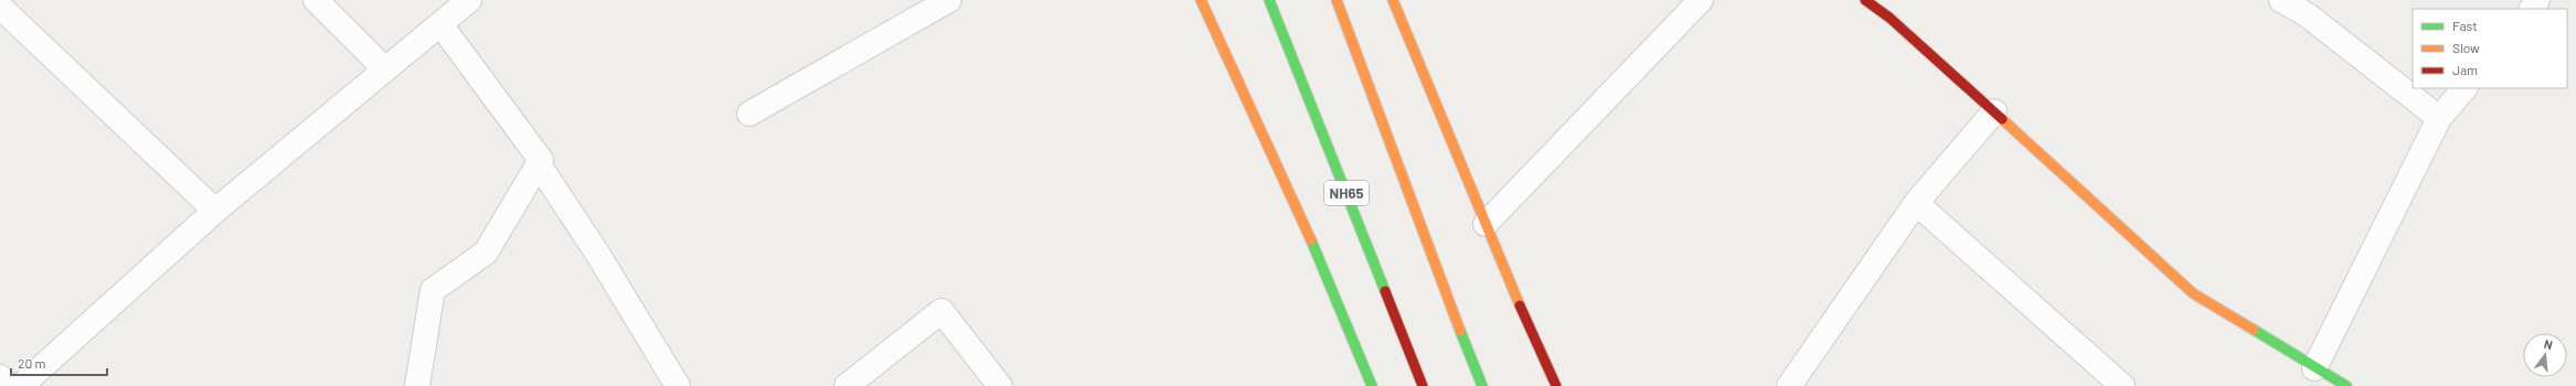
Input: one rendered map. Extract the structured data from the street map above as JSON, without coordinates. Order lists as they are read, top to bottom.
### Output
{
  "streets": {
    "main road": ["NH65"]
  },
  "legend": ["Fast", "Slow", "Jam"],
  "scale_bar": "20 m",
  "north": "top"
}
